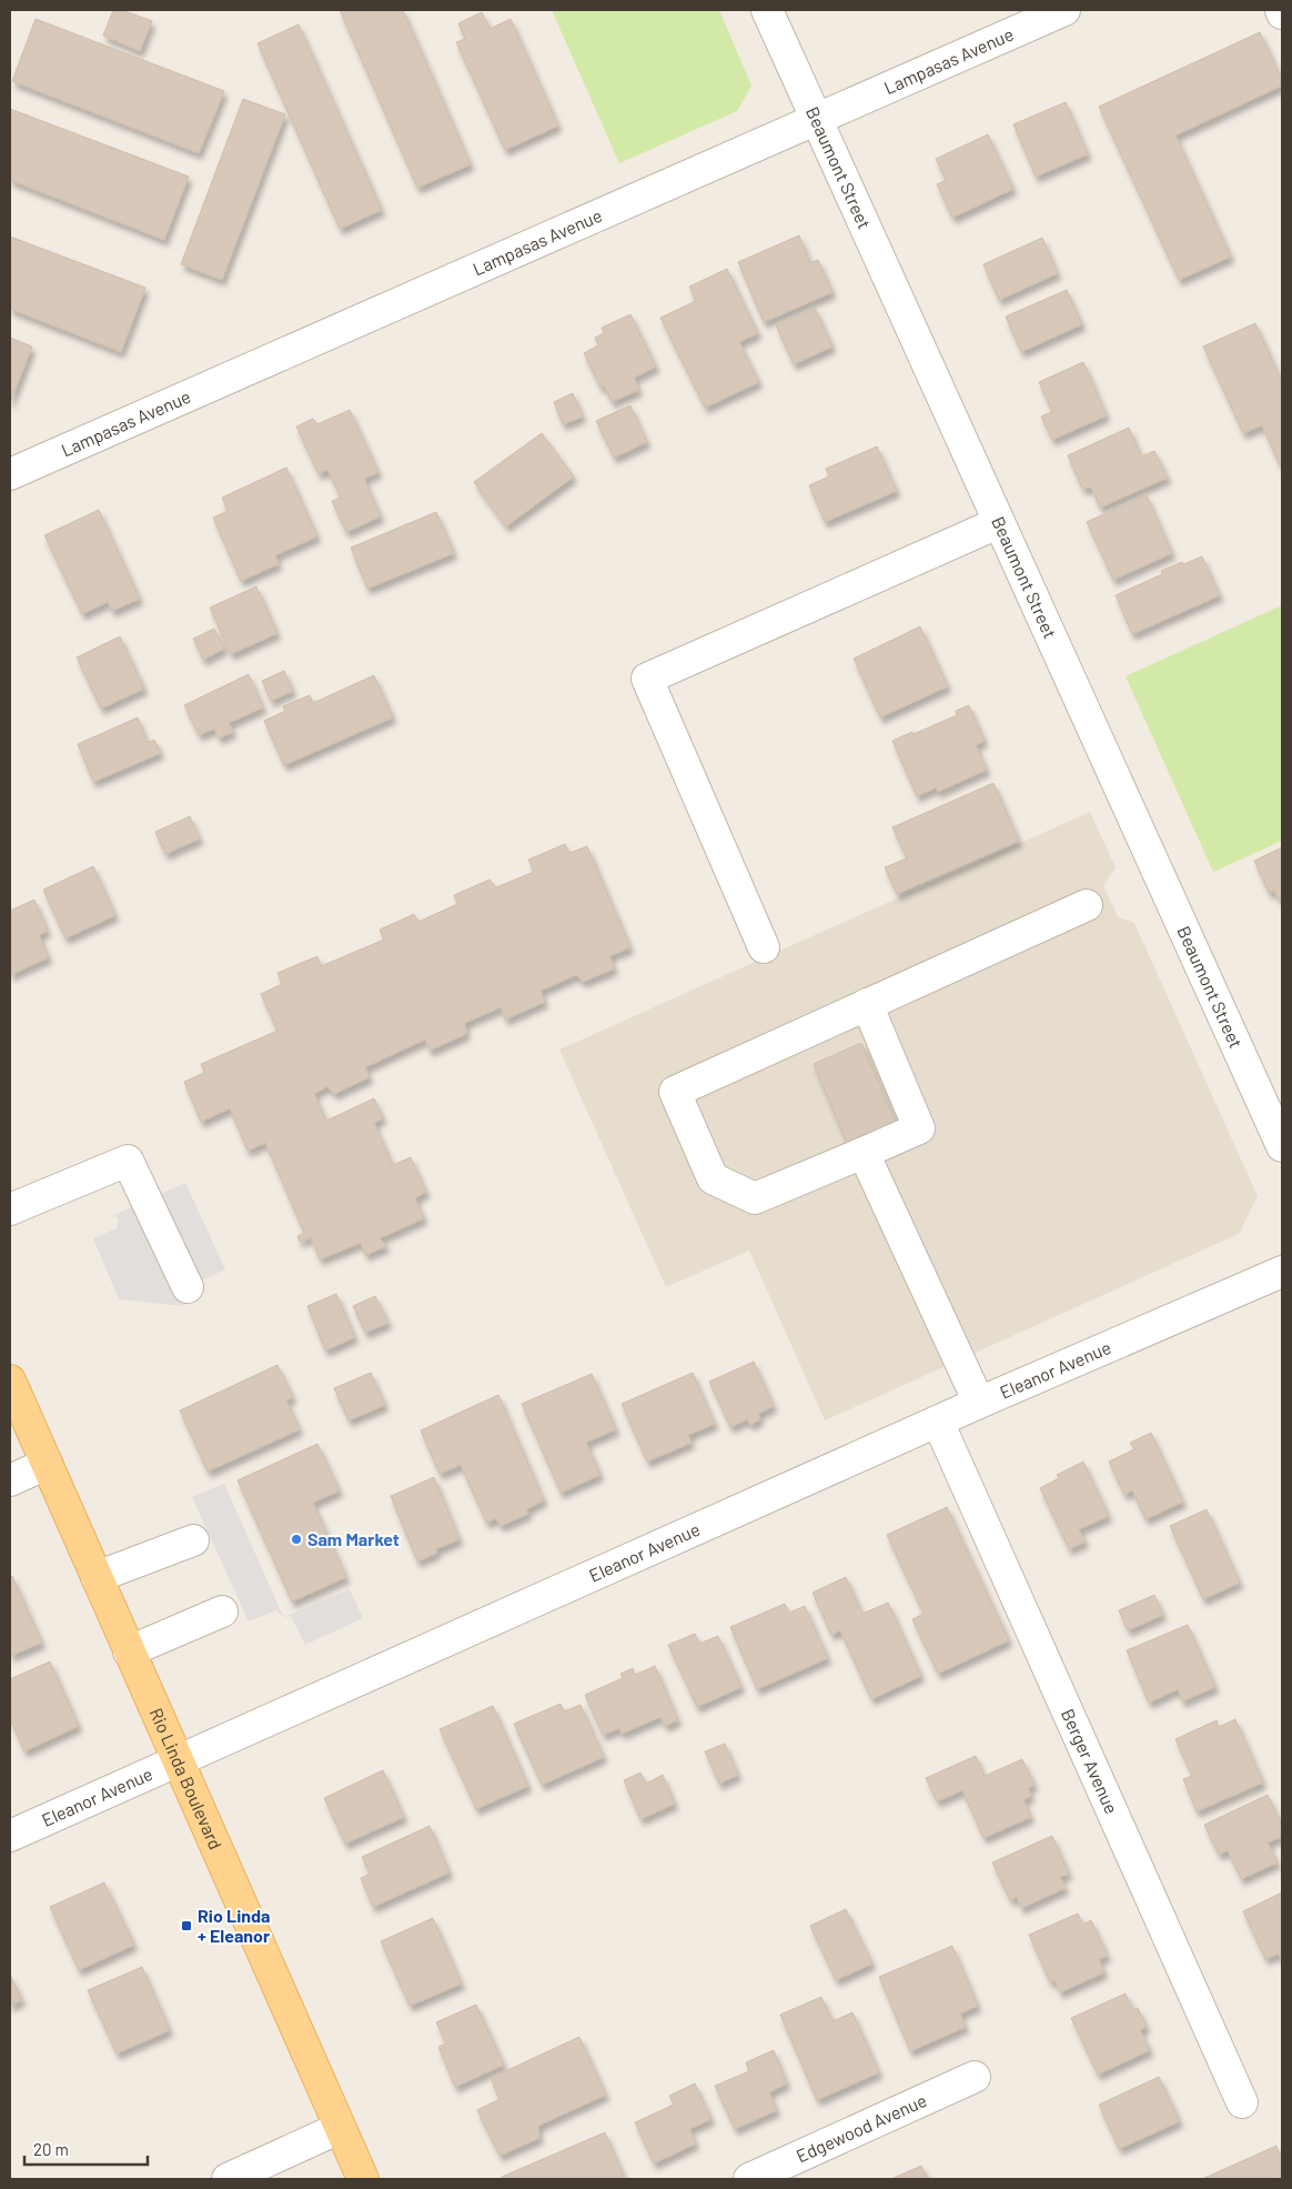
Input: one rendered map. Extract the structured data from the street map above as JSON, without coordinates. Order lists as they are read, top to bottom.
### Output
{
  "streets": {
    "main road": ["Rio Linda Boulevard"],
    "street": [
      "Lampasas Avenue",
      "Beaumont Street",
      "Eleanor Avenue",
      "Berger Avenue",
      "Edgewood Avenue"
    ]
  },
  "crossings": [
    ["Lampasas Avenue", "Beaumont Street"],
    ["Eleanor Avenue", "Berger Avenue"],
    ["Eleanor Avenue", "Rio Linda Boulevard"]
  ],
  "places": {
    "other": ["Sam Market"],
    "transit": ["Rio Linda + Eleanor"]
  },
  "scale_bar": "20 m"
}
